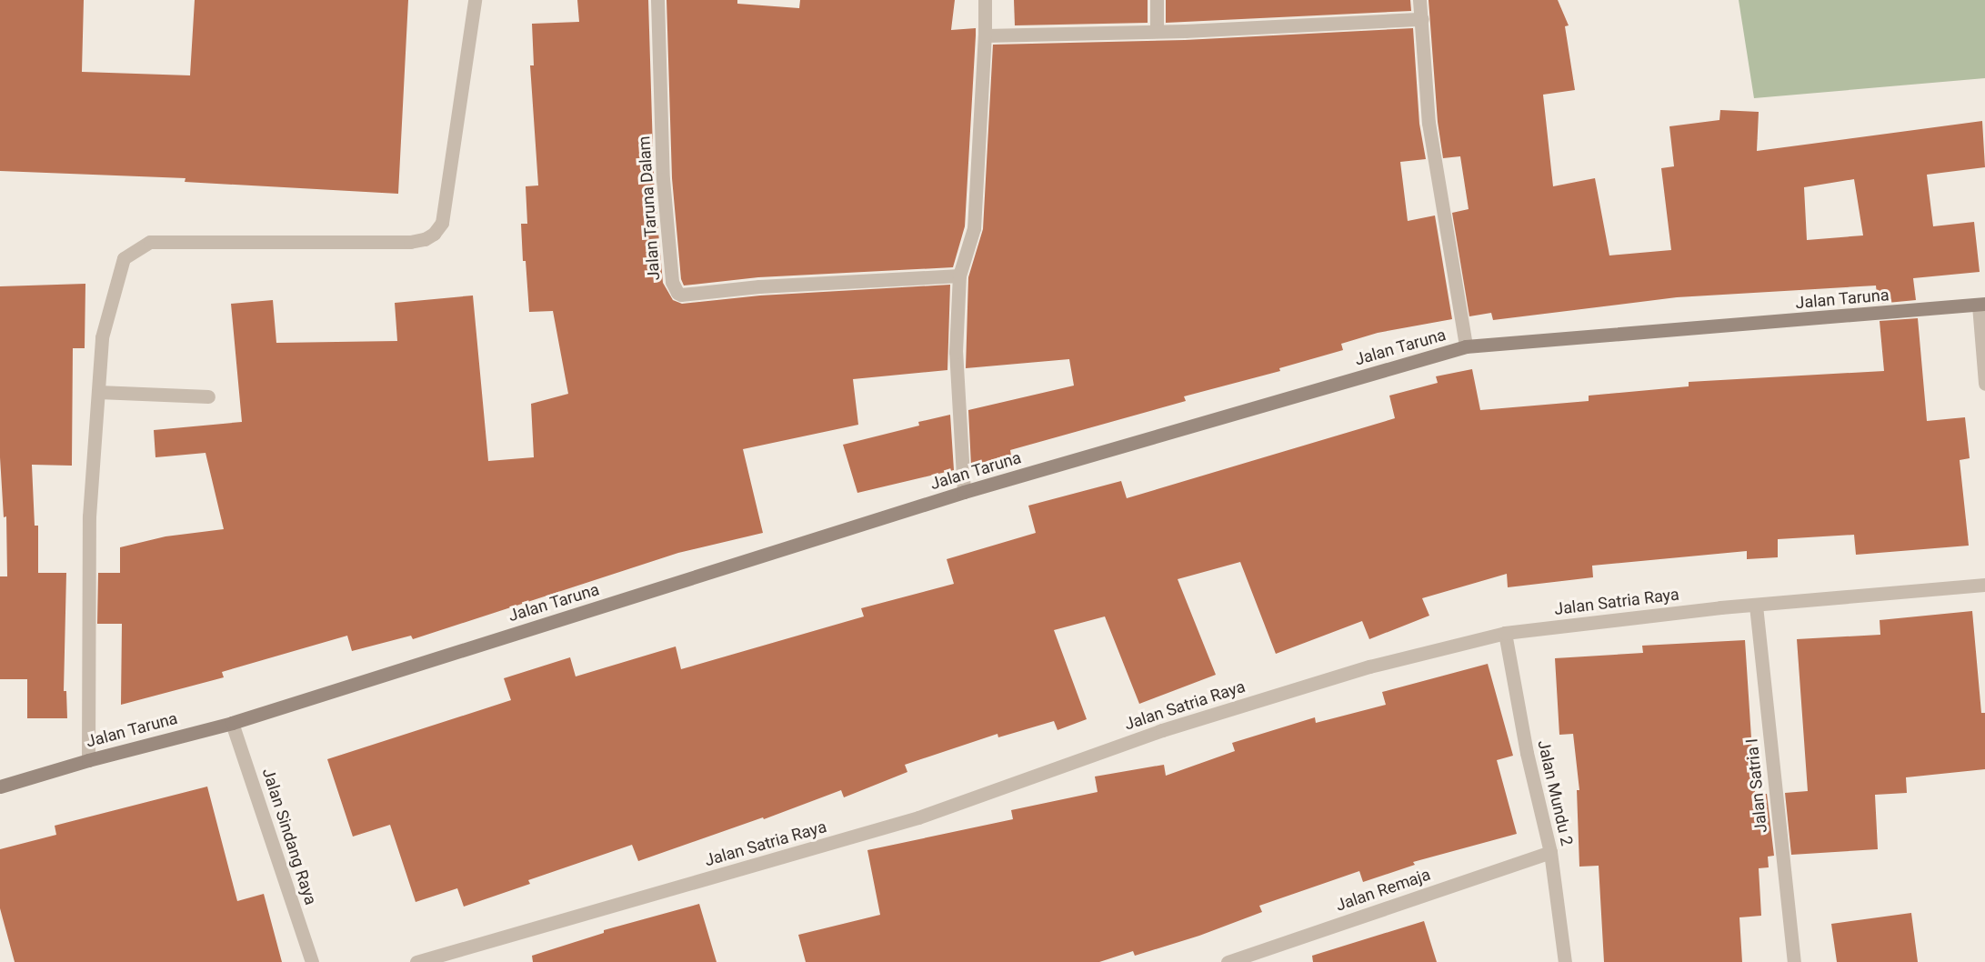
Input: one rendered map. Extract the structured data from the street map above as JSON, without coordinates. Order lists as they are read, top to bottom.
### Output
{
  "streets": {
    "street": [
      "Jalan Taruna Dalam",
      "Jalan Taruna",
      "Jalan Satria Raya",
      "Jalan Satria I",
      "Jalan Mundu 2",
      "Jalan Sindang Raya",
      "Jalan Remaja"
    ]
  },
  "crossings": [
    ["Jalan Taruna", "Jalan Sindang Raya"],
    ["Jalan Satria Raya", "Jalan Satria I"],
    ["Jalan Satria Raya", "Jalan Mundu 2"],
    ["Jalan Mundu 2", "Jalan Remaja"]
  ]
}
